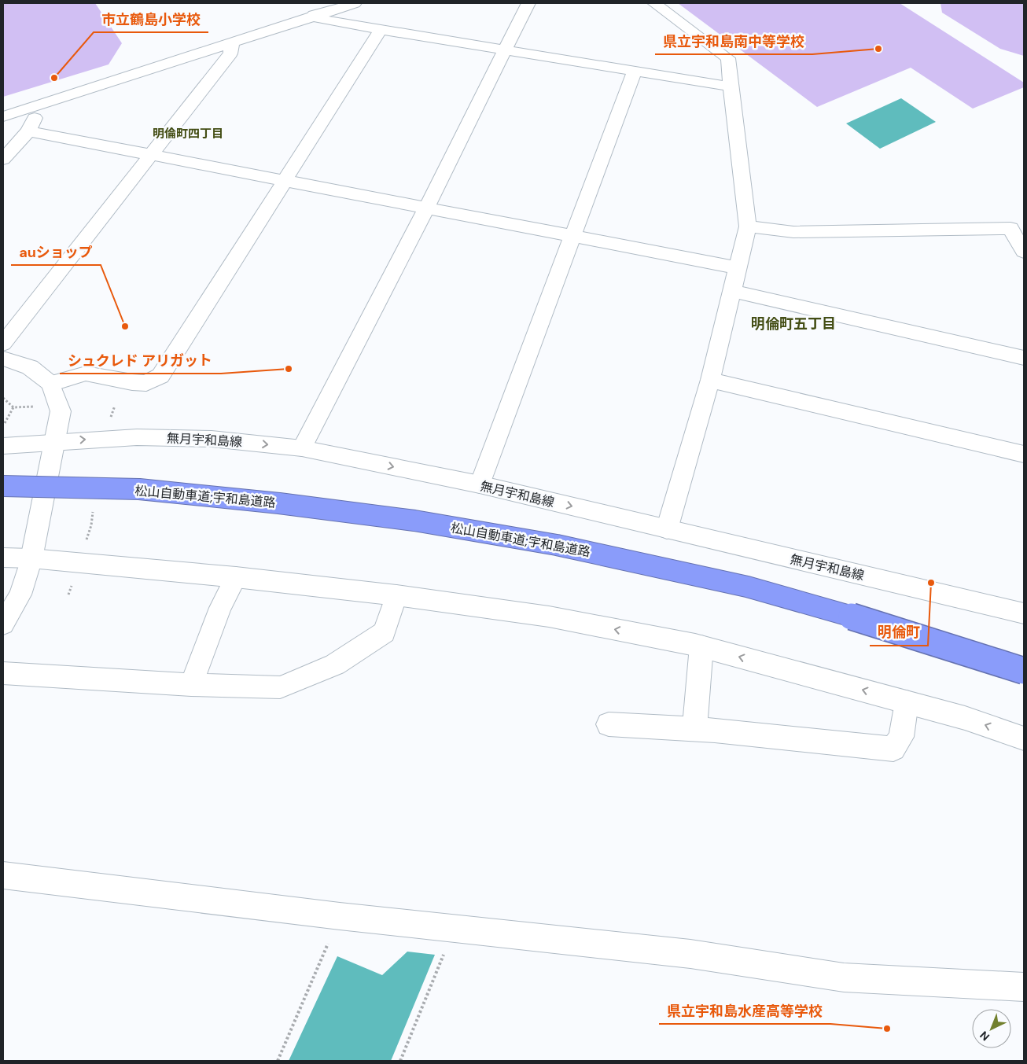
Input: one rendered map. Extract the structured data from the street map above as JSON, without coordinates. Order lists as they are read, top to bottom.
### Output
{
  "streets": {
    "highway": ["松山自動車道;宇和島道路"],
    "street": ["無月宇和島線"]
  },
  "districts": ["明倫町四丁目", "明倫町五丁目"],
  "places": [
    "県立宇和島南中等学校",
    "市立鶴島小学校",
    "auショップ",
    "シュクレド アリガット",
    "明倫町",
    "県立宇和島水産高等学校"
  ],
  "north": "bottom left"
}
